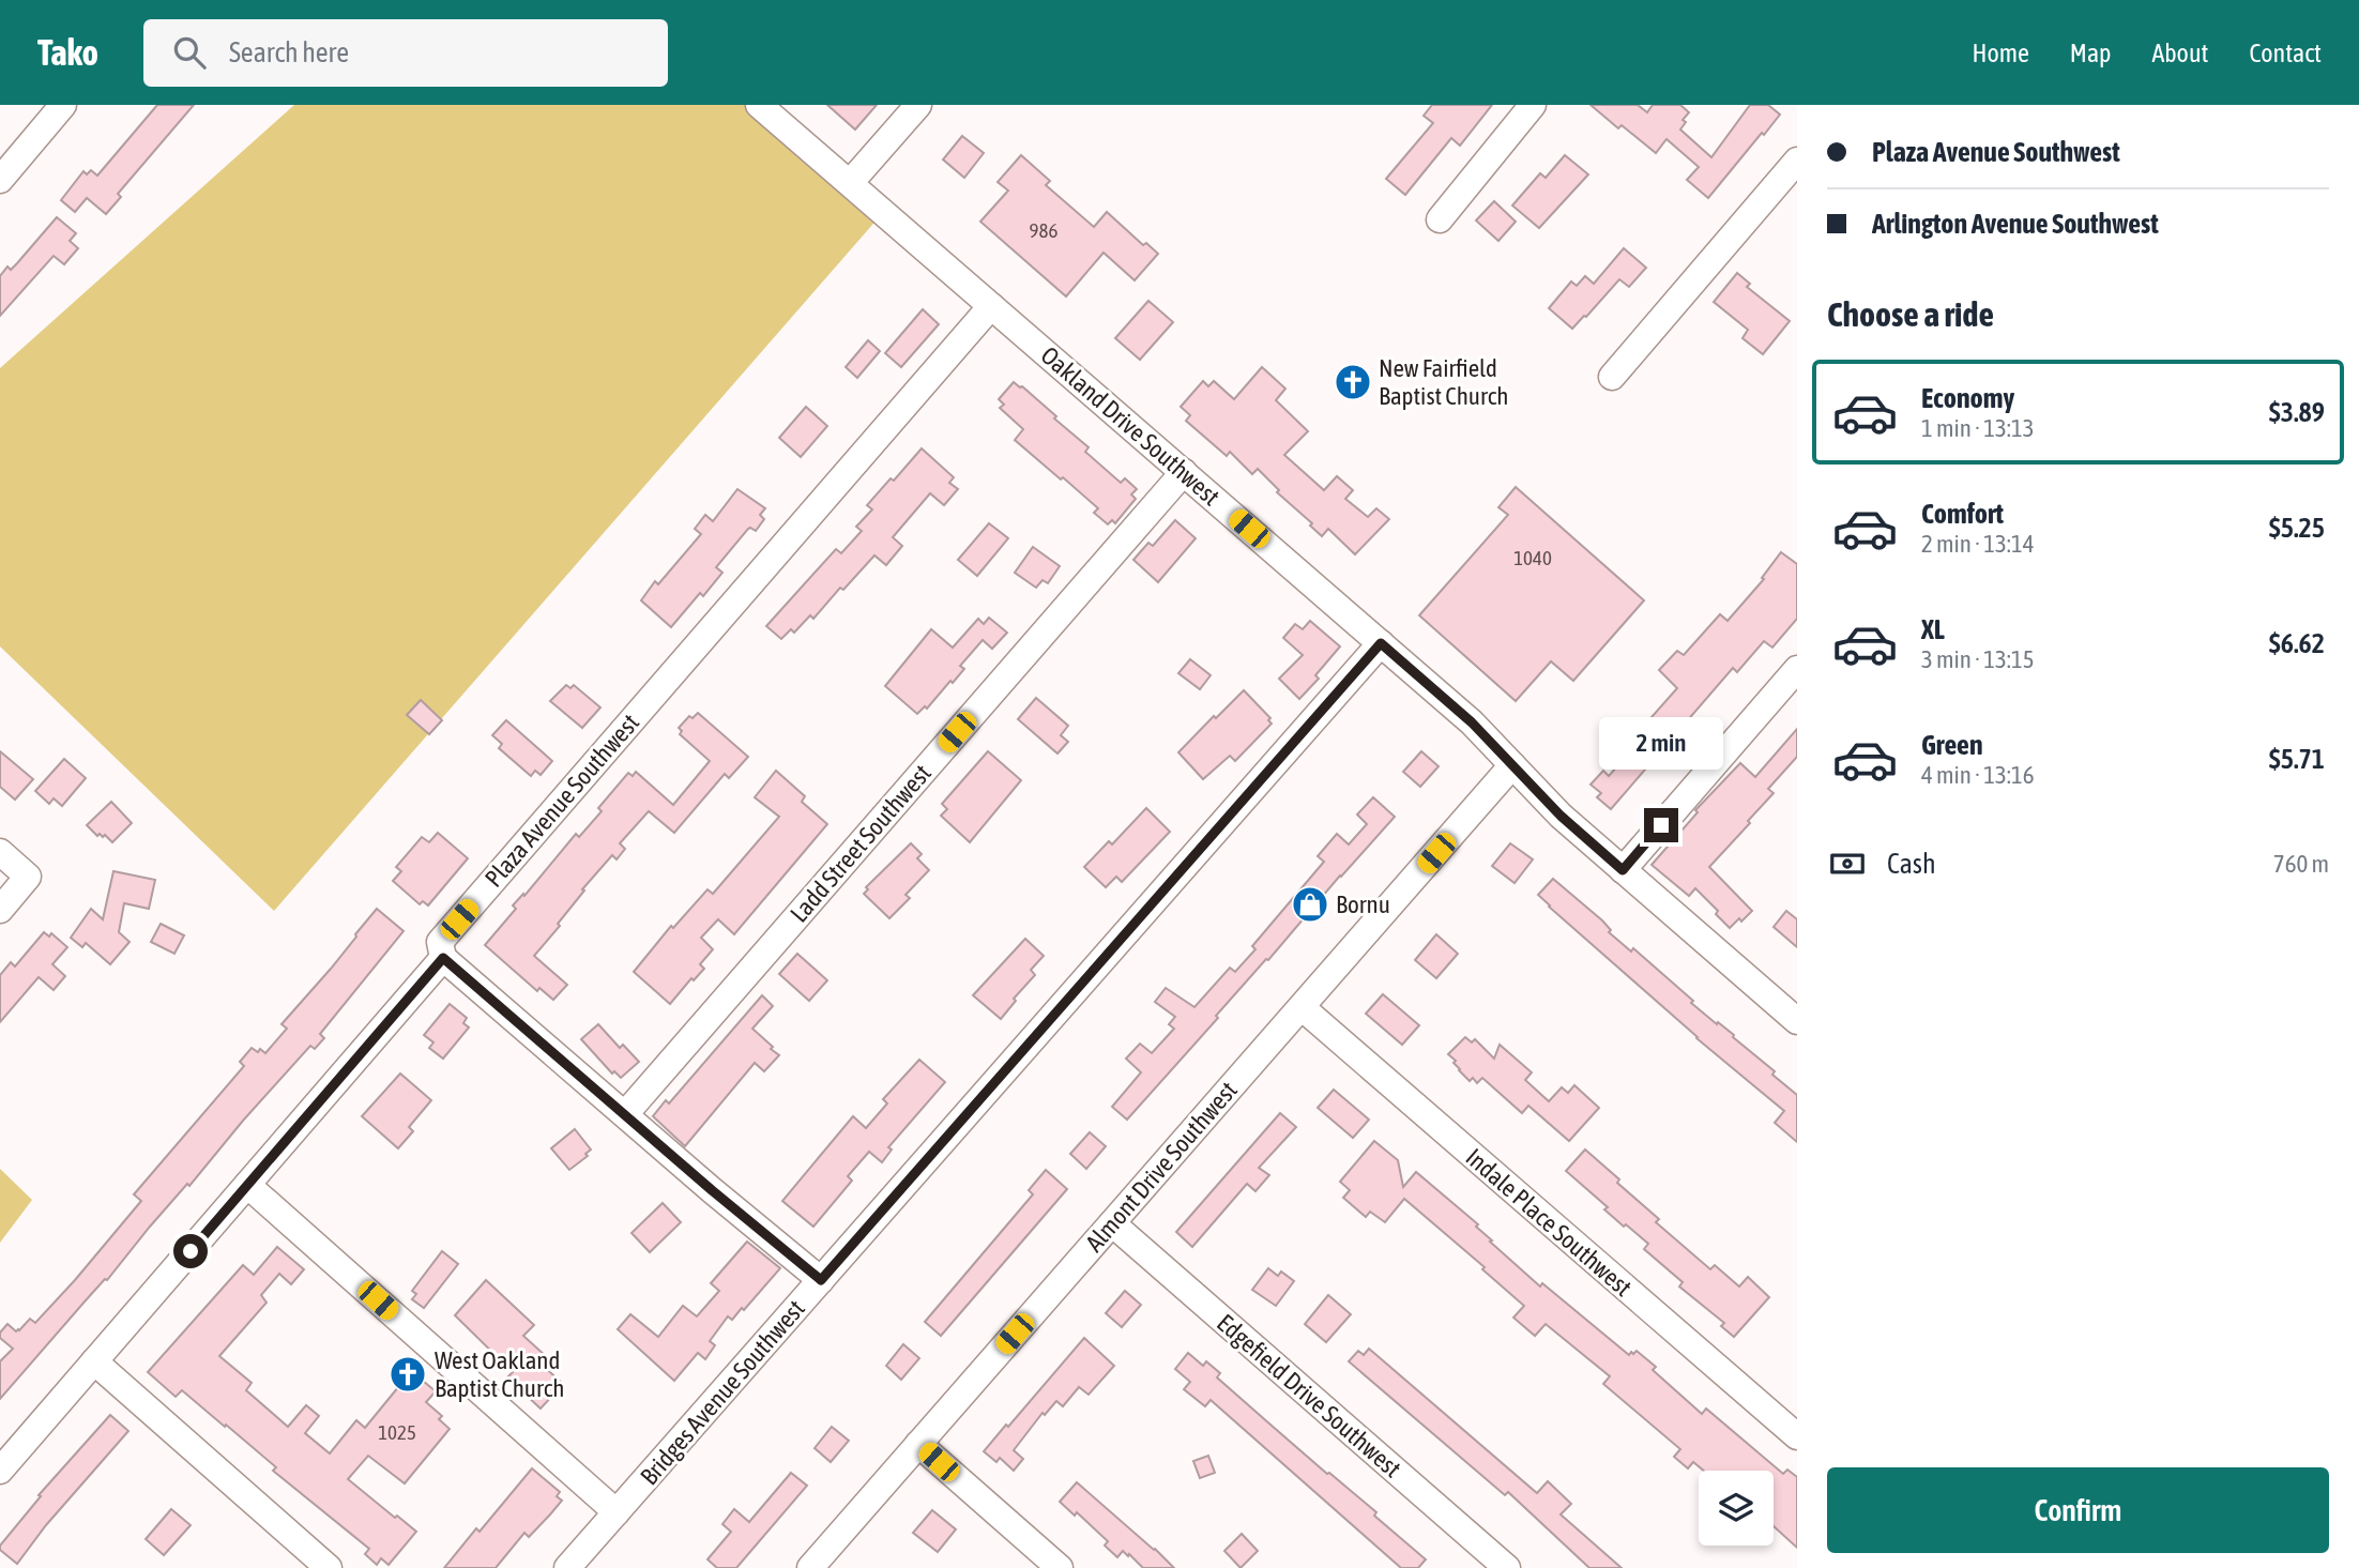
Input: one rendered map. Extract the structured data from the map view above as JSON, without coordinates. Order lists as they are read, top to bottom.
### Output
{
  "streets": {
    "street": [
      "Oakland Drive Southwest",
      "Plaza Avenue Southwest",
      "Ladd Street Southwest",
      "Almont Drive Southwest",
      "Indale Place Southwest",
      "Bridges Avenue Southwest",
      "Edgefield Drive Southwest"
    ]
  },
  "crossings": [
    ["Oakland Drive Southwest", "Plaza Avenue Southwest"],
    ["Oakland Drive Southwest", "Ladd Street Southwest"],
    ["Oakland Drive Southwest", "Almont Drive Southwest"],
    ["Oakland Drive Southwest", "Bridges Avenue Southwest"],
    ["Almont Drive Southwest", "Indale Place Southwest"],
    ["Almont Drive Southwest", "Edgefield Drive Southwest"]
  ],
  "places": {
    "church": ["New Fairfield Baptist Church", "West Oakland Baptist Church"],
    "shop": ["Bornu"]
  },
  "house_numbers": ["986", "1040", "1025"],
  "page": {
    "header": "Tako",
    "search": "Search here",
    "nav": [
      "Home",
      "Map",
      "About",
      "Contact"
    ],
    "banner": ["Plaza Avenue Southwest", "Arlington Avenue Southwest"],
    "heading": "Choose a ride",
    "list": [
      {
        "name": "Economy",
        "note": "1 min · 13:13",
        "value": "$3.89"
      },
      {
        "name": "Comfort",
        "note": "2 min · 13:14",
        "value": "$5.25"
      },
      {
        "name": "XL",
        "note": "3 min · 13:15",
        "value": "$6.62"
      },
      {
        "name": "Green",
        "note": "4 min · 13:16",
        "value": "$5.71"
      }
    ],
    "bubble": "2 min",
    "pay": ["Cash", "760 m"],
    "buttons": "Confirm"
  }
}
